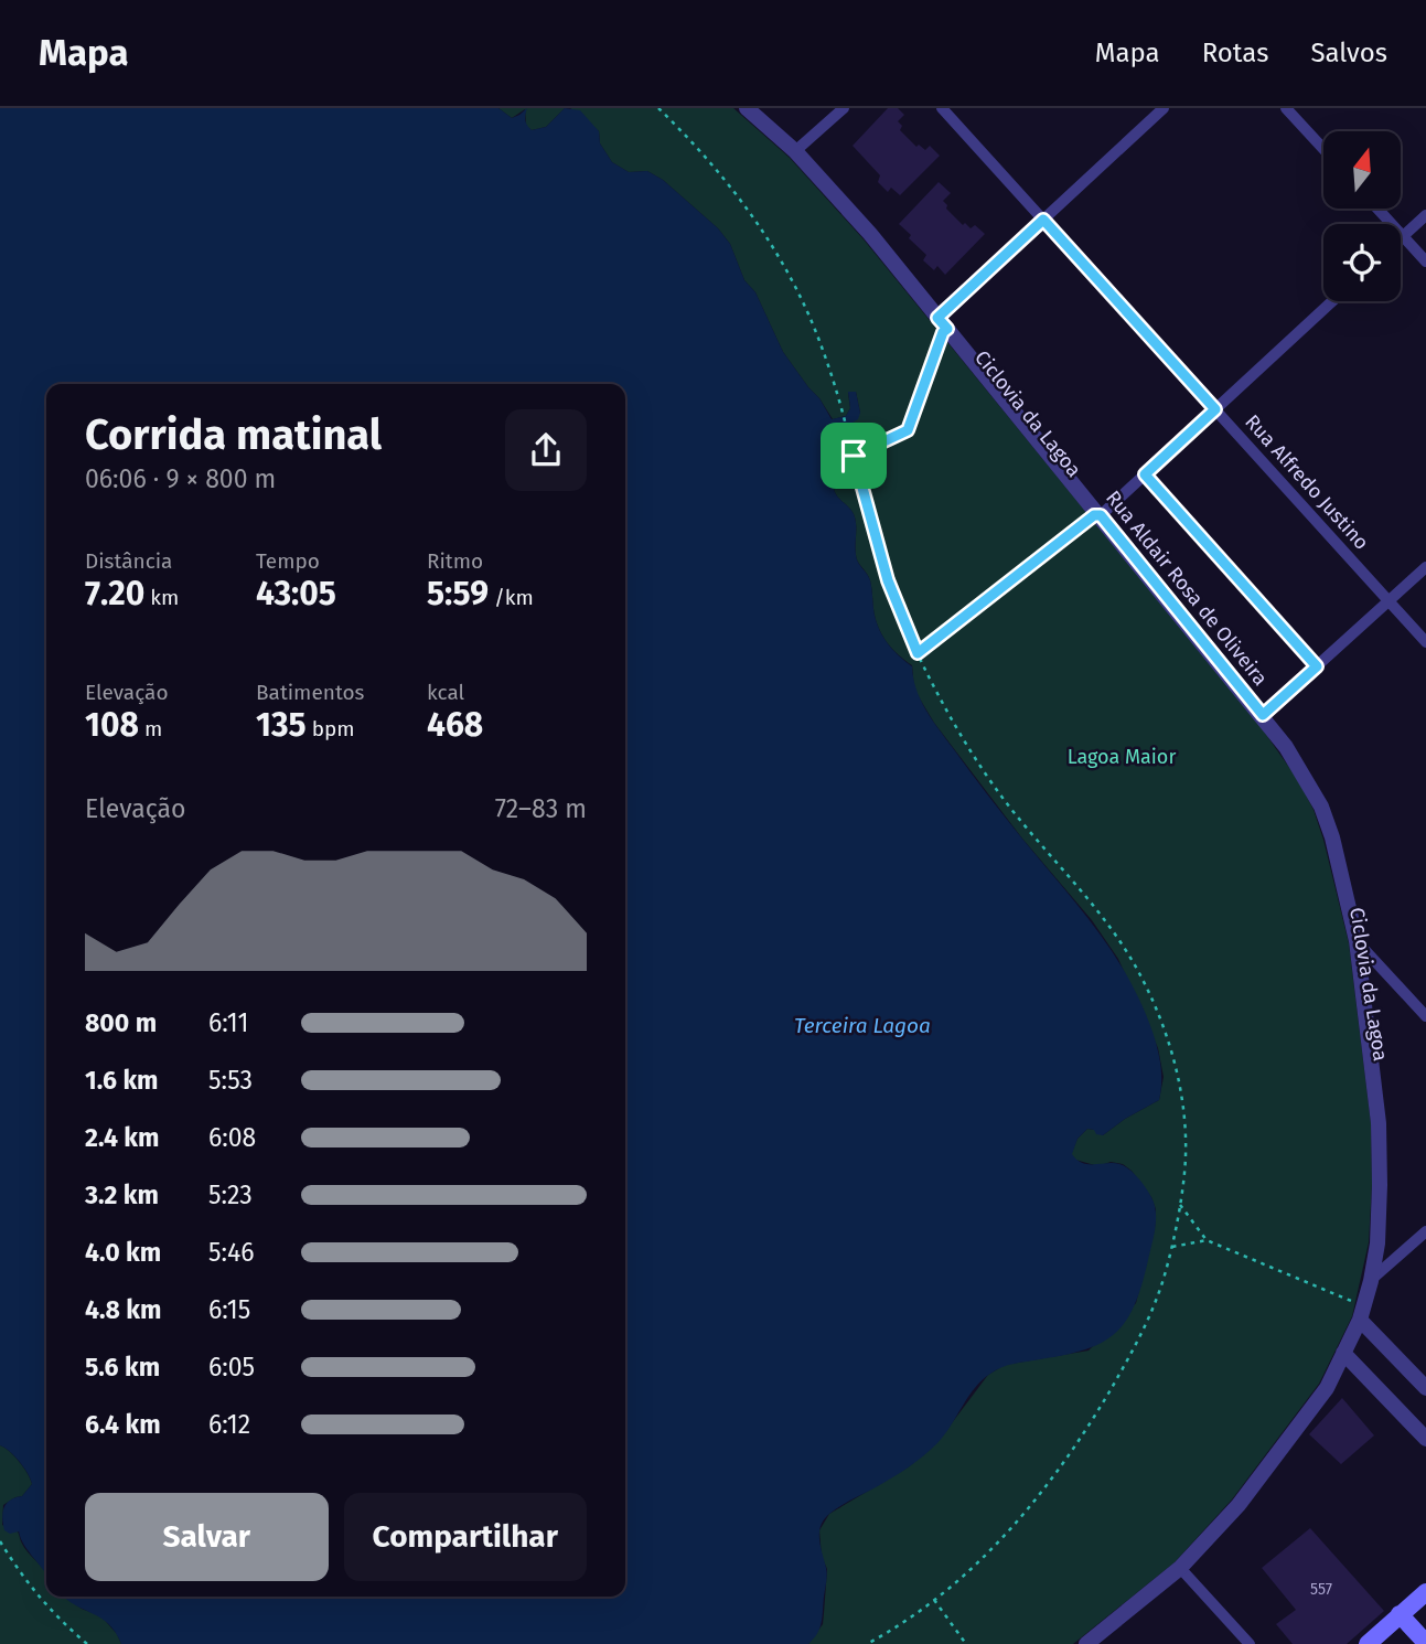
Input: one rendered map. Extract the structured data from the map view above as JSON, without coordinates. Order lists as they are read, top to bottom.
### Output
{
  "streets": {
    "street": ["Rua Alfredo Justino", "Rua Aldair Rosa de Oliveira"]
  },
  "water": ["Terceira Lagoa"],
  "parks": ["Lagoa Maior"],
  "house_numbers": ["557"],
  "north": "top",
  "page": {
    "header": "Mapa",
    "nav": ["Mapa", "Rotas", "Salvos"],
    "heading": ["Corrida matinal", "06:06 · 9 × 800 m"],
    "stats": [
      ["Distância", "7.20 km"],
      ["Tempo", "43:05"],
      ["Ritmo", "5:59 /km"],
      ["Elevação", "108 m"],
      ["Batimentos", "135 bpm"],
      ["kcal", "468"]
    ],
    "chart": ["Elevação", "72–83 m"],
    "list": [
      {
        "name": "800 m",
        "note": "6:11"
      },
      {
        "name": "1.6 km",
        "note": "5:53"
      },
      {
        "name": "2.4 km",
        "note": "6:08"
      },
      {
        "name": "3.2 km",
        "note": "5:23"
      },
      {
        "name": "4.0 km",
        "note": "5:46"
      },
      {
        "name": "4.8 km",
        "note": "6:15"
      },
      {
        "name": "5.6 km",
        "note": "6:05"
      },
      {
        "name": "6.4 km",
        "note": "6:12"
      }
    ],
    "buttons": ["Salvar", "Compartilhar"]
  }
}
